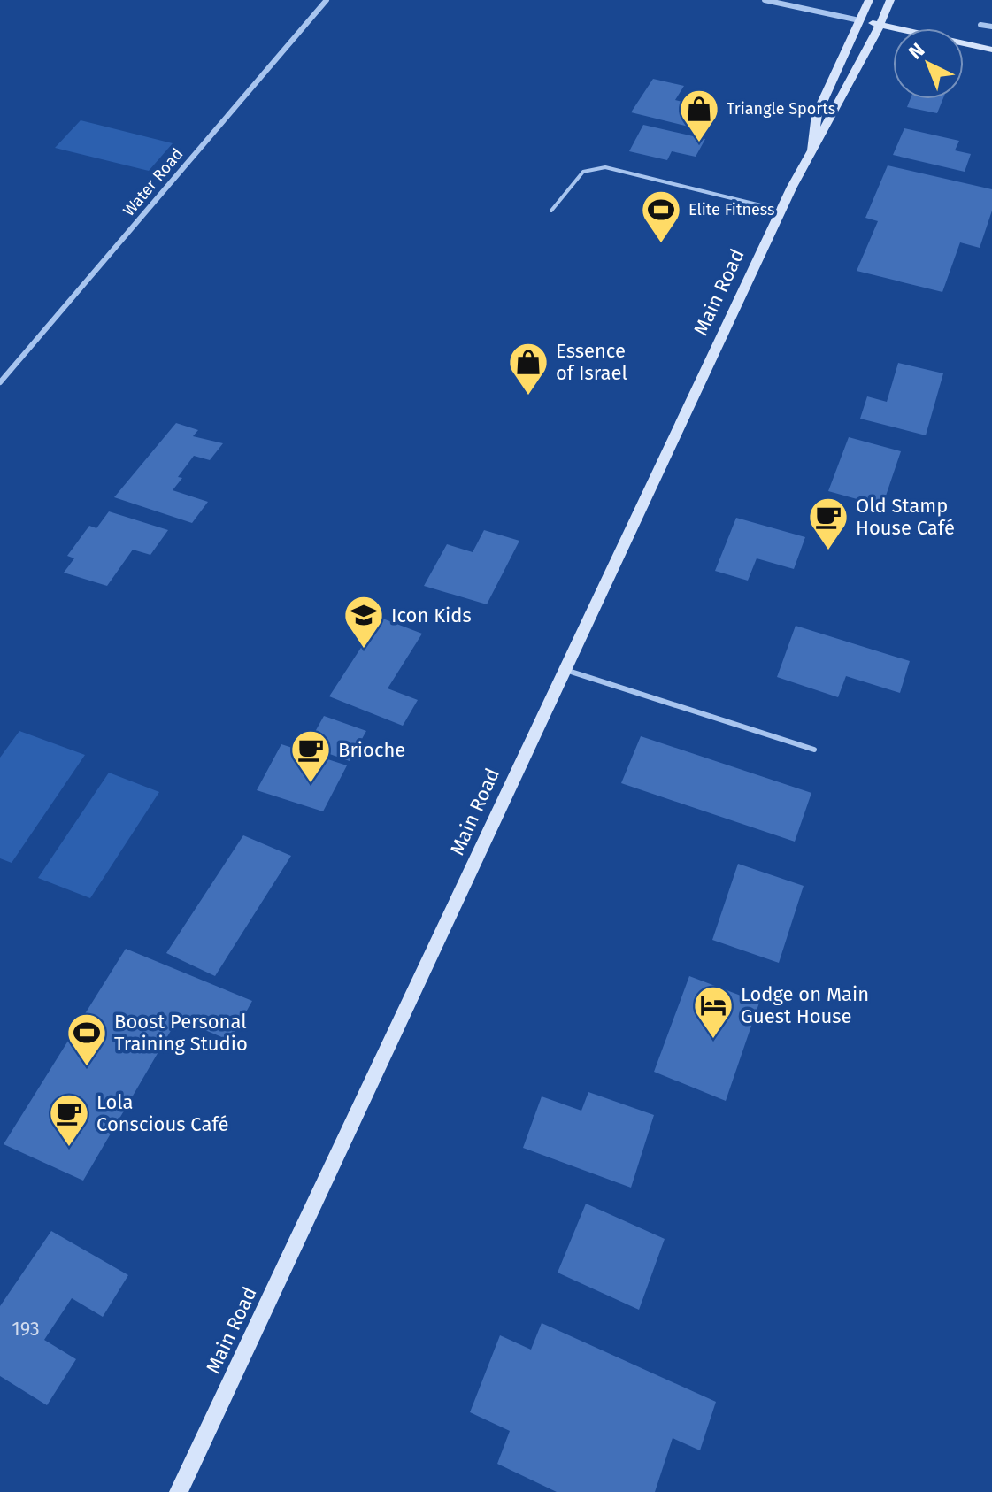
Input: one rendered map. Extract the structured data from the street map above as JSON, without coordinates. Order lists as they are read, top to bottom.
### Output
{
  "streets": {
    "main road": ["Main Road"],
    "street": ["Water Road"]
  },
  "places": {
    "shop": ["Triangle Sports", "Essence of Israel"],
    "sports": ["Elite Fitness", "Boost Personal Training Studio"],
    "cafe": ["Old Stamp House Café", "Brioche", "Lola Conscious Café"],
    "school or university": ["Icon Kids"],
    "hotel": ["Lodge on Main Guest House"]
  },
  "house_numbers": ["193"],
  "north": "top left"
}
